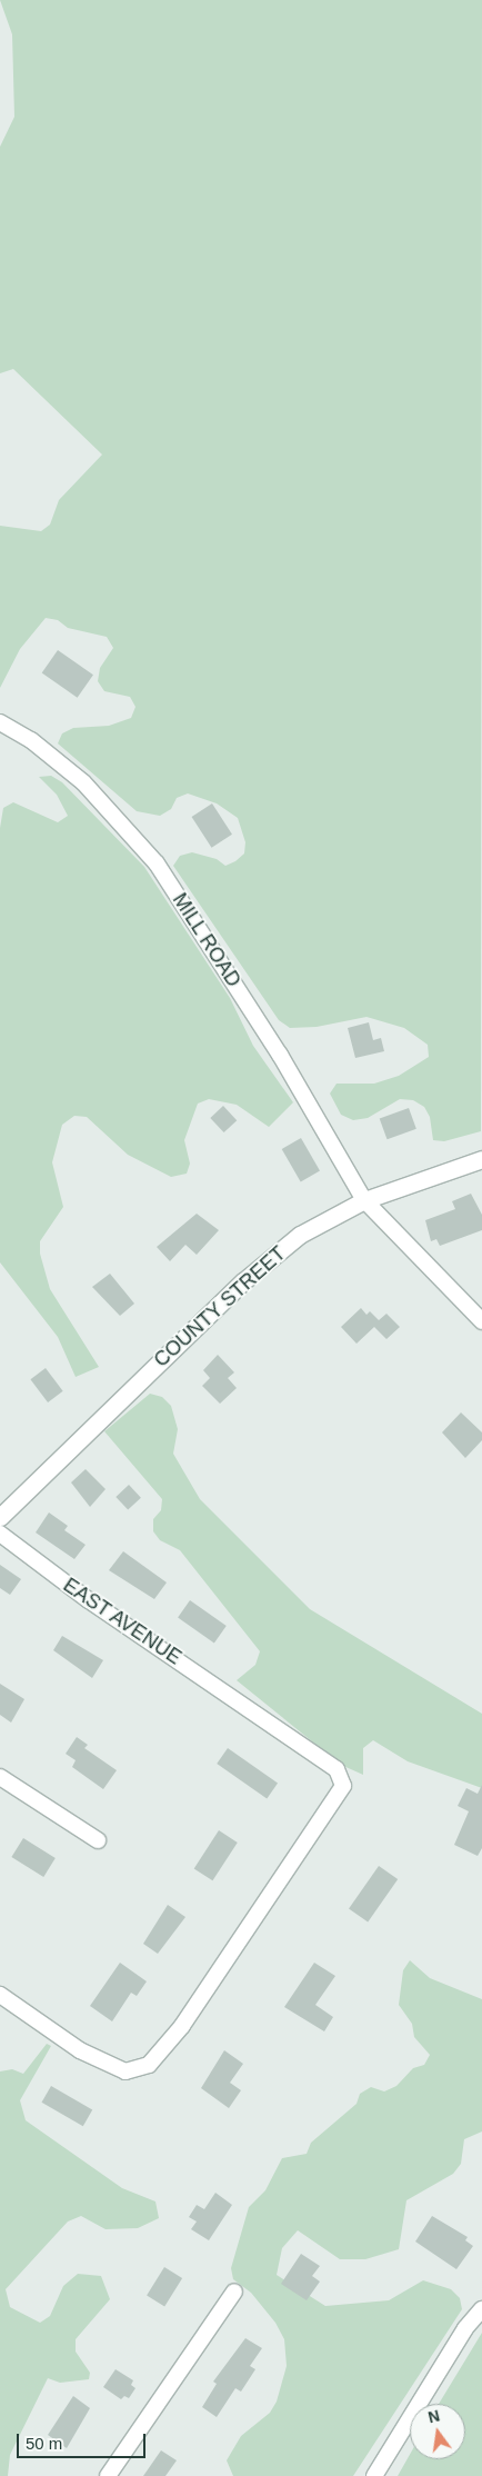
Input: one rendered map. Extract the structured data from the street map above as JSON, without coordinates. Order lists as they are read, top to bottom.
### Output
{
  "streets": {
    "street": ["MILL ROAD", "COUNTY STREET", "EAST AVENUE"]
  },
  "crossings": [
    ["MILL ROAD", "COUNTY STREET"]
  ],
  "scale_bar": "50 m",
  "north": "top"
}
